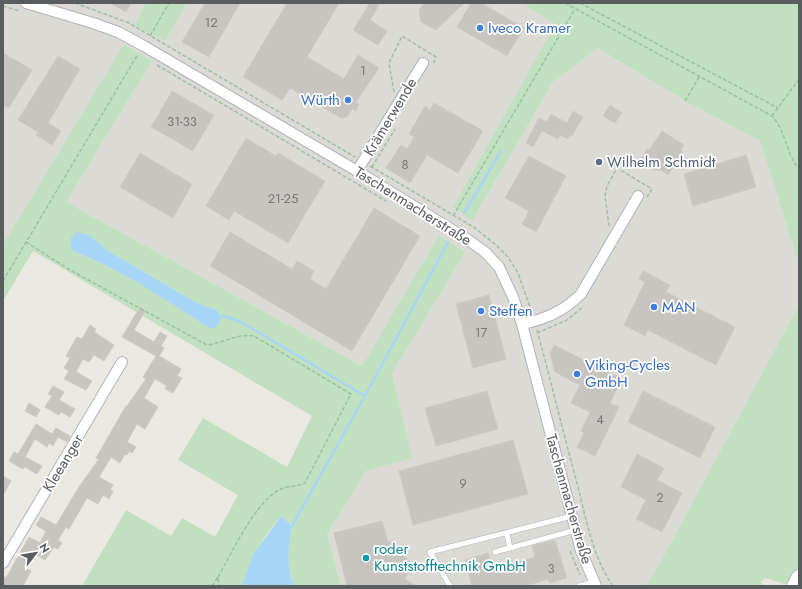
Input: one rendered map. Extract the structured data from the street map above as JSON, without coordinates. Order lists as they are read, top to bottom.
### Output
{
  "streets": {
    "street": ["Krämerwende", "Taschenmacherstraße", "Kleeanger"]
  },
  "crossings": [
    ["Krämerwende", "Taschenmacherstraße"]
  ],
  "places": [
    "Iveco Kramer",
    "Würth",
    "Wilhelm Schmidt",
    "MAN",
    "Steffen",
    "Viking-Cycles GmbH",
    "roder Kunststofftechnik GmbH"
  ],
  "house_numbers": [
    "12",
    "1",
    "31-33",
    "8",
    "21-25",
    "17",
    "4",
    "9",
    "2",
    "3"
  ],
  "north": "top right"
}
